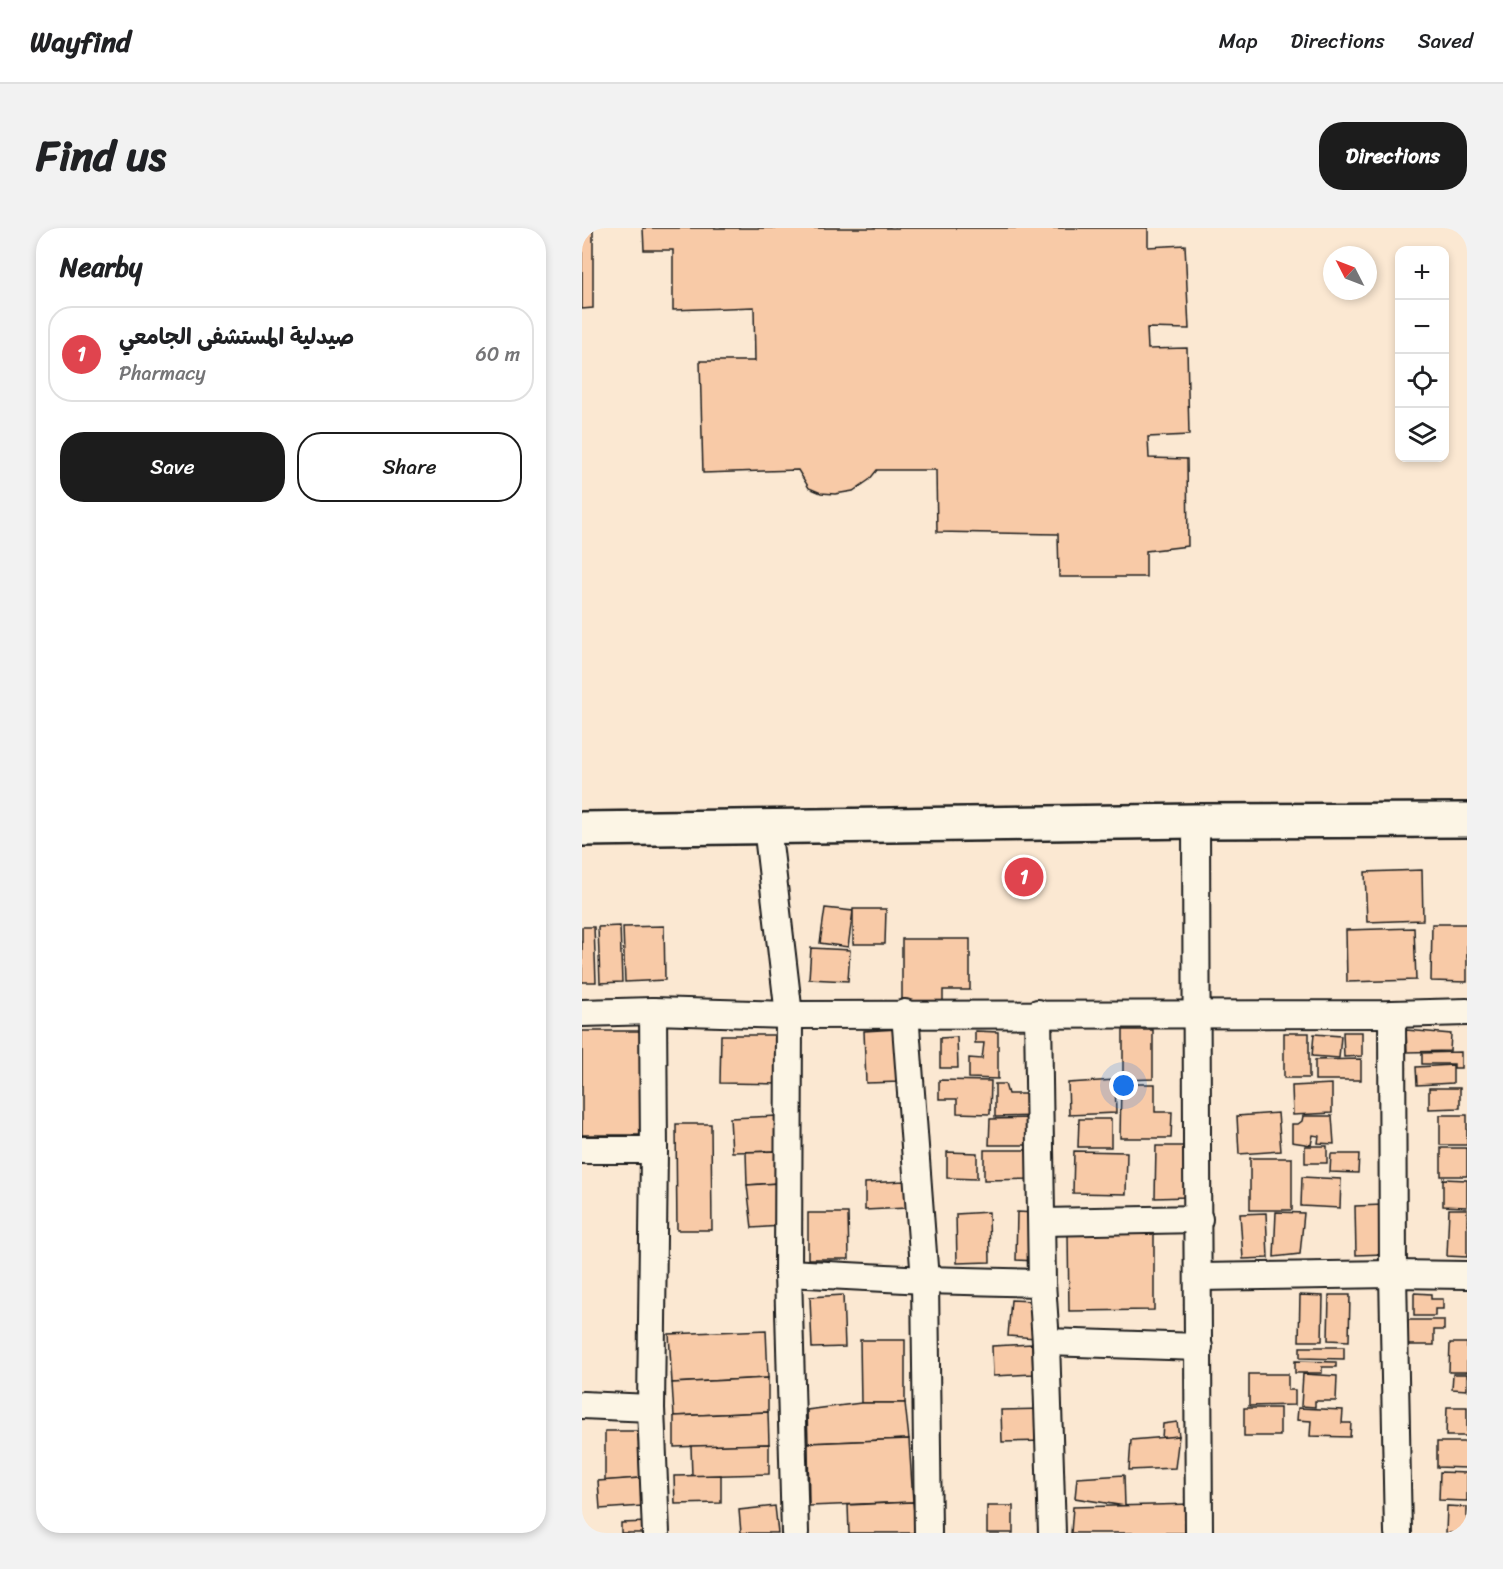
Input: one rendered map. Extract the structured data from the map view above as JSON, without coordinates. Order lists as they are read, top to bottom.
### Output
{
  "north": "top left",
  "page": {
    "header": "Wayfind",
    "nav": ["Map", "Directions", "Saved"],
    "title": "Find us",
    "buttons": [
      "Directions",
      ["Save", "Share"]
    ],
    "heading": "Nearby",
    "map_buttons": ["+", "−"],
    "list": [
      {
        "mark": "1",
        "name": "صيدلية المستشفى الجامعي",
        "note": "Pharmacy",
        "value": "60 m"
      }
    ],
    "pins": "1"
  }
}
